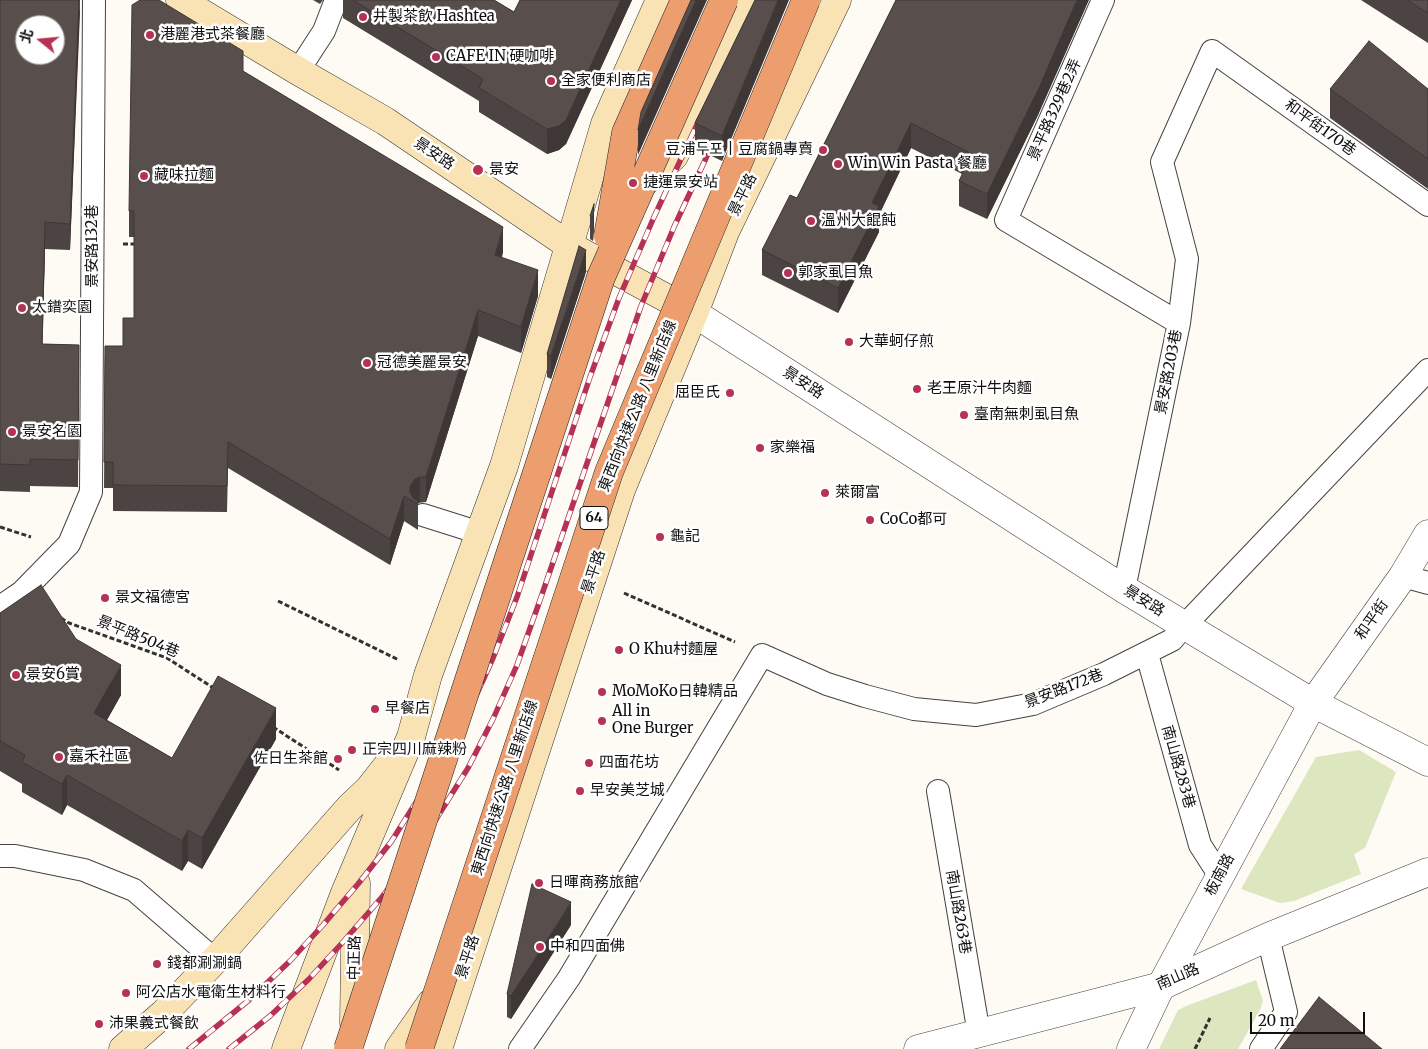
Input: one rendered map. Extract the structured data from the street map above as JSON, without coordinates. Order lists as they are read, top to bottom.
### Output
{
  "streets": {
    "highway": ["東西向快速公路 八里新店線", "64"],
    "main road": ["景安路", "景平路", "中正路"],
    "street": ["和平街", "板南路", "南山路"],
    "lane": [
      "景平路329巷2弄",
      "和平街170巷",
      "景安路132巷",
      "景安路203巷",
      "景安路172巷",
      "南山路283巷",
      "南山路263巷"
    ],
    "path": ["景平路504巷"]
  },
  "crossings": [
    ["景平路329巷2弄", "景安路203巷"],
    ["和平街170巷", "景安路203巷"],
    ["景安路", "景平路"],
    ["景安路", "景安路203巷"],
    ["景安路", "和平街"],
    ["景安路", "景安路172巷"],
    ["景安路", "板南路"],
    ["景安路132巷", "景平路504巷"],
    ["和平街", "板南路"],
    ["景安路172巷", "南山路283巷"],
    ["南山路283巷", "板南路"],
    ["板南路", "南山路"],
    ["南山路263巷", "南山路"]
  ],
  "places": [
    "井製茶飲 Hashtea",
    "港麗港式茶餐廳",
    "CAFE IN 硬咖啡",
    "全家便利商店",
    "豆浦두포丨豆腐鍋專賣",
    "Win Win Pasta 餐廳",
    "景安",
    "藏味拉麵",
    "捷運景安站",
    "溫州大餛飩",
    "郭家虱目魚",
    "太鐠奕園",
    "大華蚵仔煎",
    "冠德美麗景安",
    "老王原汁牛肉麵",
    "屈臣氏",
    "臺南無刺虱目魚",
    "景安名園",
    "家樂福",
    "萊爾富",
    "CoCo都可",
    "龜記",
    "景文福德宮",
    "O Khu村麵屋",
    "景安6賞",
    "MoMoKo日韓精品",
    "早餐店",
    "All in One Burger",
    "正宗四川麻辣粉",
    "嘉禾社區",
    "佐日生茶館",
    "四面花坊",
    "早安美芝城",
    "日暉商務旅館",
    "中和四面佛",
    "錢都涮涮鍋",
    "阿公店水電衛生材料行",
    "沛果義式餐飲"
  ],
  "scale_bar": "20 m",
  "north": "left"
}
